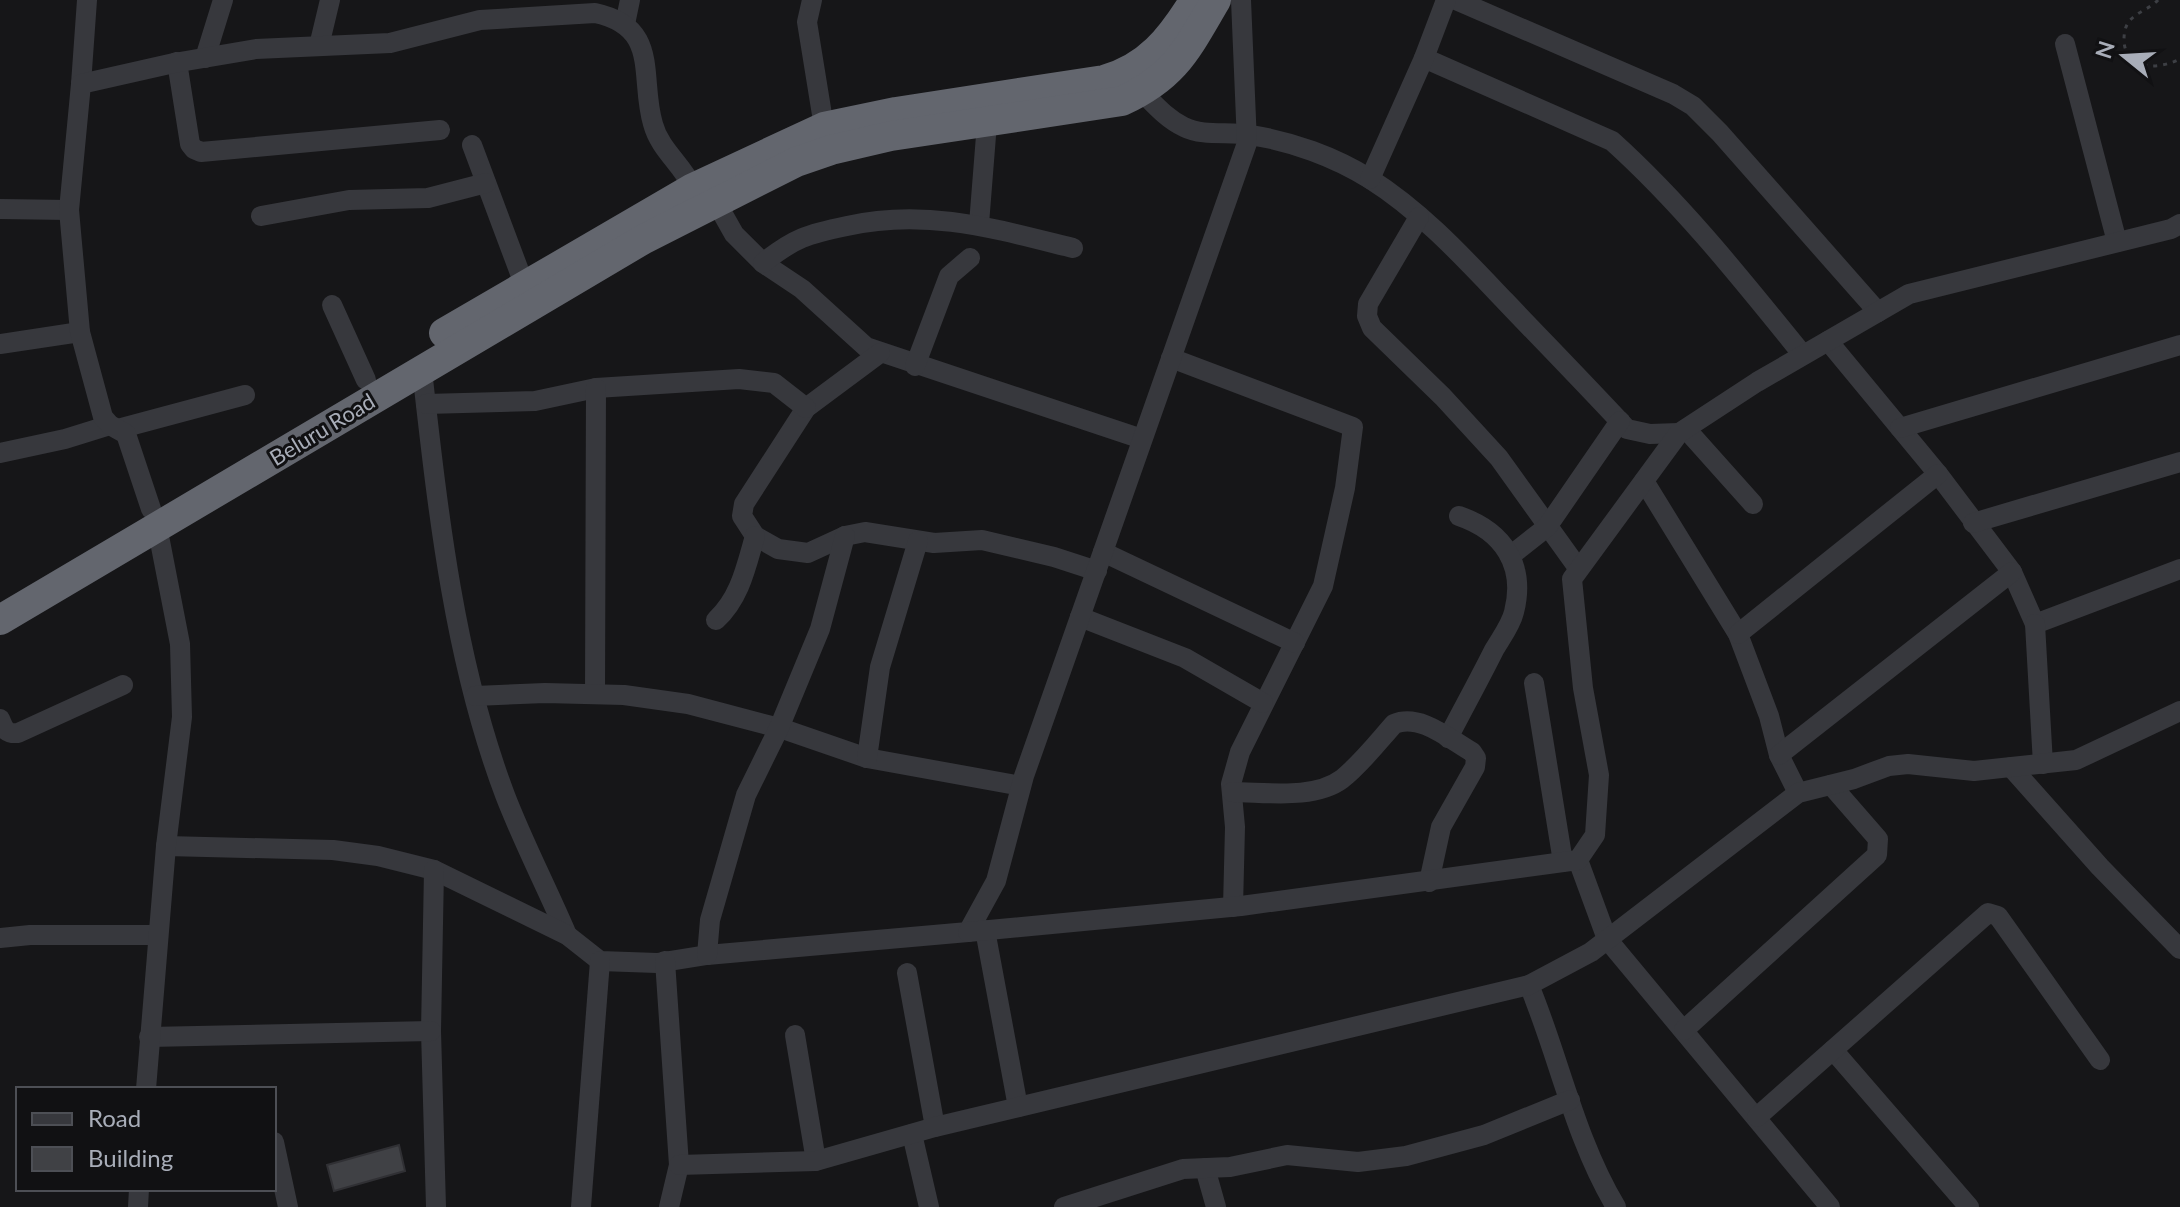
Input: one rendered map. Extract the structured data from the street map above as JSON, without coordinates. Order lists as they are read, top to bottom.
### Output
{
  "streets": {
    "highway": ["Beluru Road"]
  },
  "legend": ["Road", "Building"],
  "north": "left"
}
